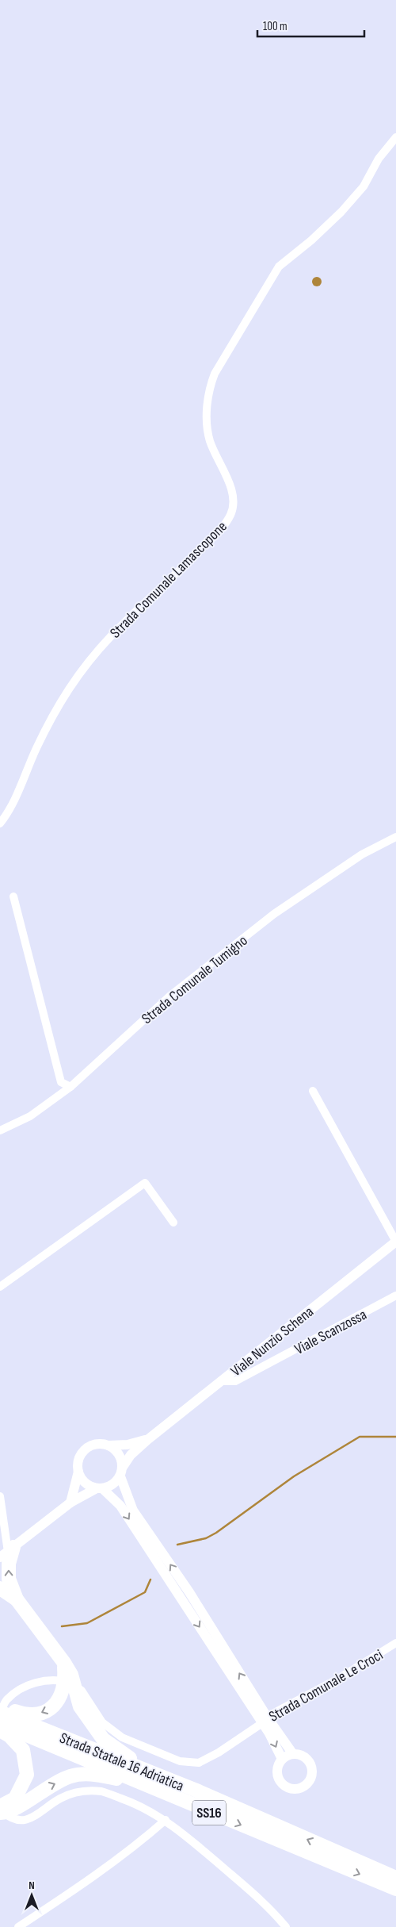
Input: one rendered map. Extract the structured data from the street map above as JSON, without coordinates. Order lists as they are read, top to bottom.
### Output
{
  "streets": {
    "highway": ["Strada Statale 16 Adriatica", "SS16"],
    "street": [
      "Strada Comunale Lamascopone",
      "Strada Comunale Tumigno",
      "Viale Scanzossa",
      "Viale Nunzio Schena",
      "Strada Comunale Le Croci"
    ]
  },
  "crossings": [
    ["Viale Scanzossa", "Viale Nunzio Schena"],
    ["Strada Comunale Le Croci", "Strada Statale 16 Adriatica"]
  ],
  "scale_bar": "100 m",
  "north": "top"
}
